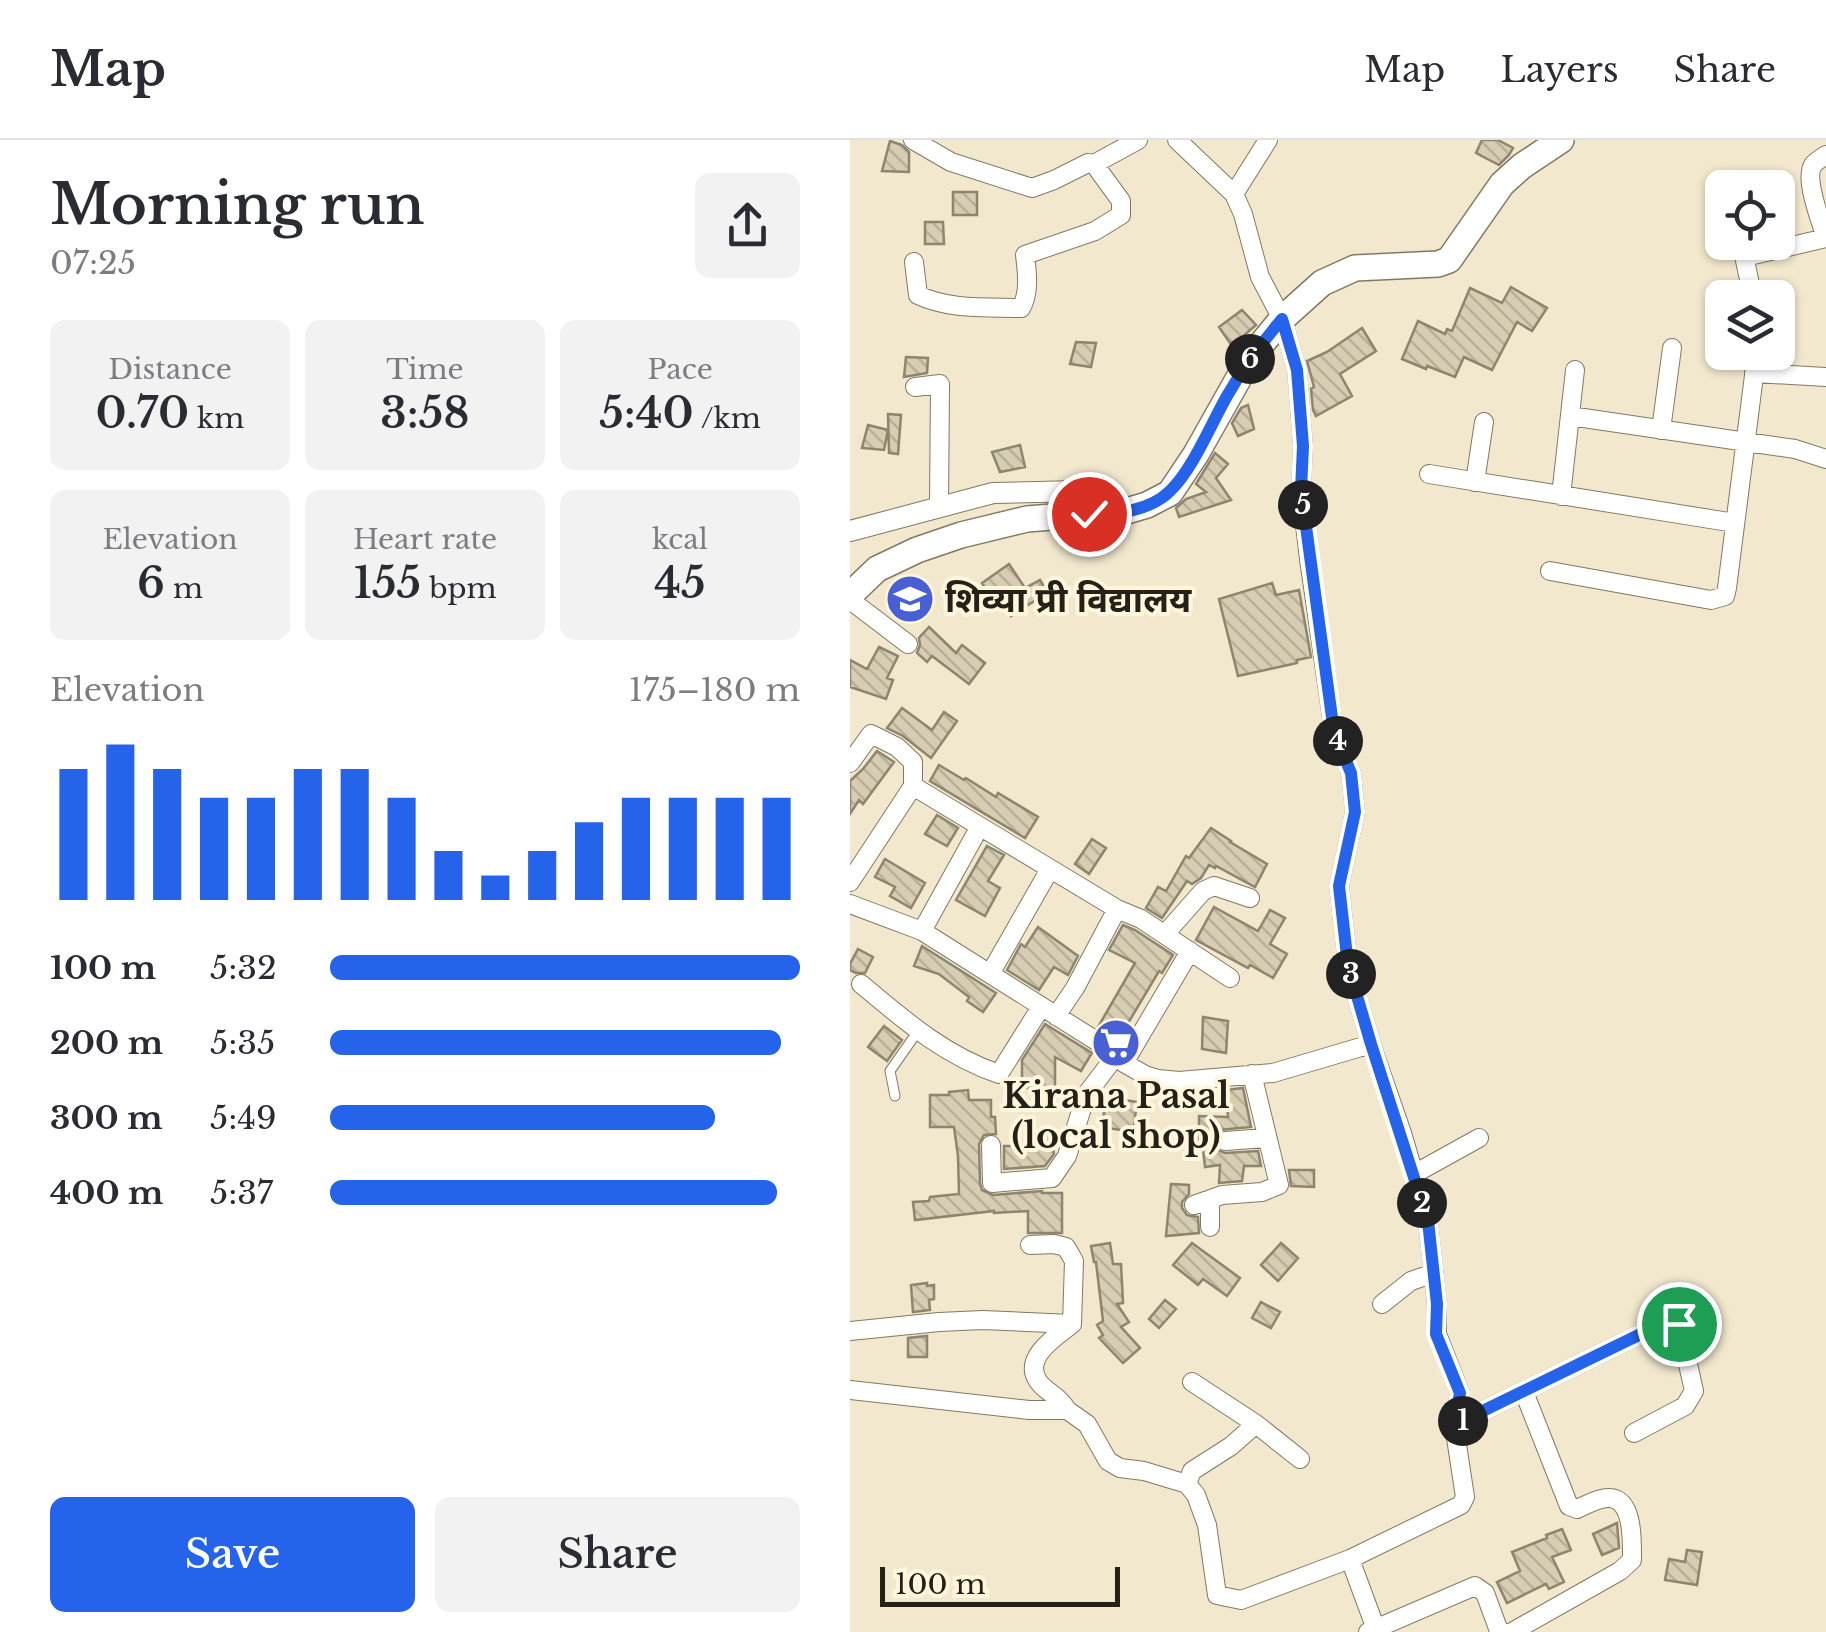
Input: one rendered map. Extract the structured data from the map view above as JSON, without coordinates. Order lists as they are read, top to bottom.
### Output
{
  "places": {
    "school or university": ["शिव्या प्री विद्यालय"],
    "supermarket": ["Kirana Pasal (local shop)"]
  },
  "scale_bar": "100 m",
  "page": {
    "header": "Map",
    "nav": ["Map", "Layers", "Share"],
    "heading": ["Morning run", "07:25"],
    "stats": [
      ["Distance", "0.70 km"],
      ["Time", "3:58"],
      ["Pace", "5:40 /km"],
      ["Elevation", "6 m"],
      ["Heart rate", "155 bpm"],
      ["kcal", "45"]
    ],
    "pins": [
      "6",
      "5",
      "4",
      "3",
      "2",
      "1"
    ],
    "chart": ["Elevation", "175–180 m"],
    "list": [
      {
        "name": "100 m",
        "note": "5:32"
      },
      {
        "name": "200 m",
        "note": "5:35"
      },
      {
        "name": "300 m",
        "note": "5:49"
      },
      {
        "name": "400 m",
        "note": "5:37"
      }
    ],
    "buttons": ["Save", "Share"],
    "scale": "100 m"
  }
}
